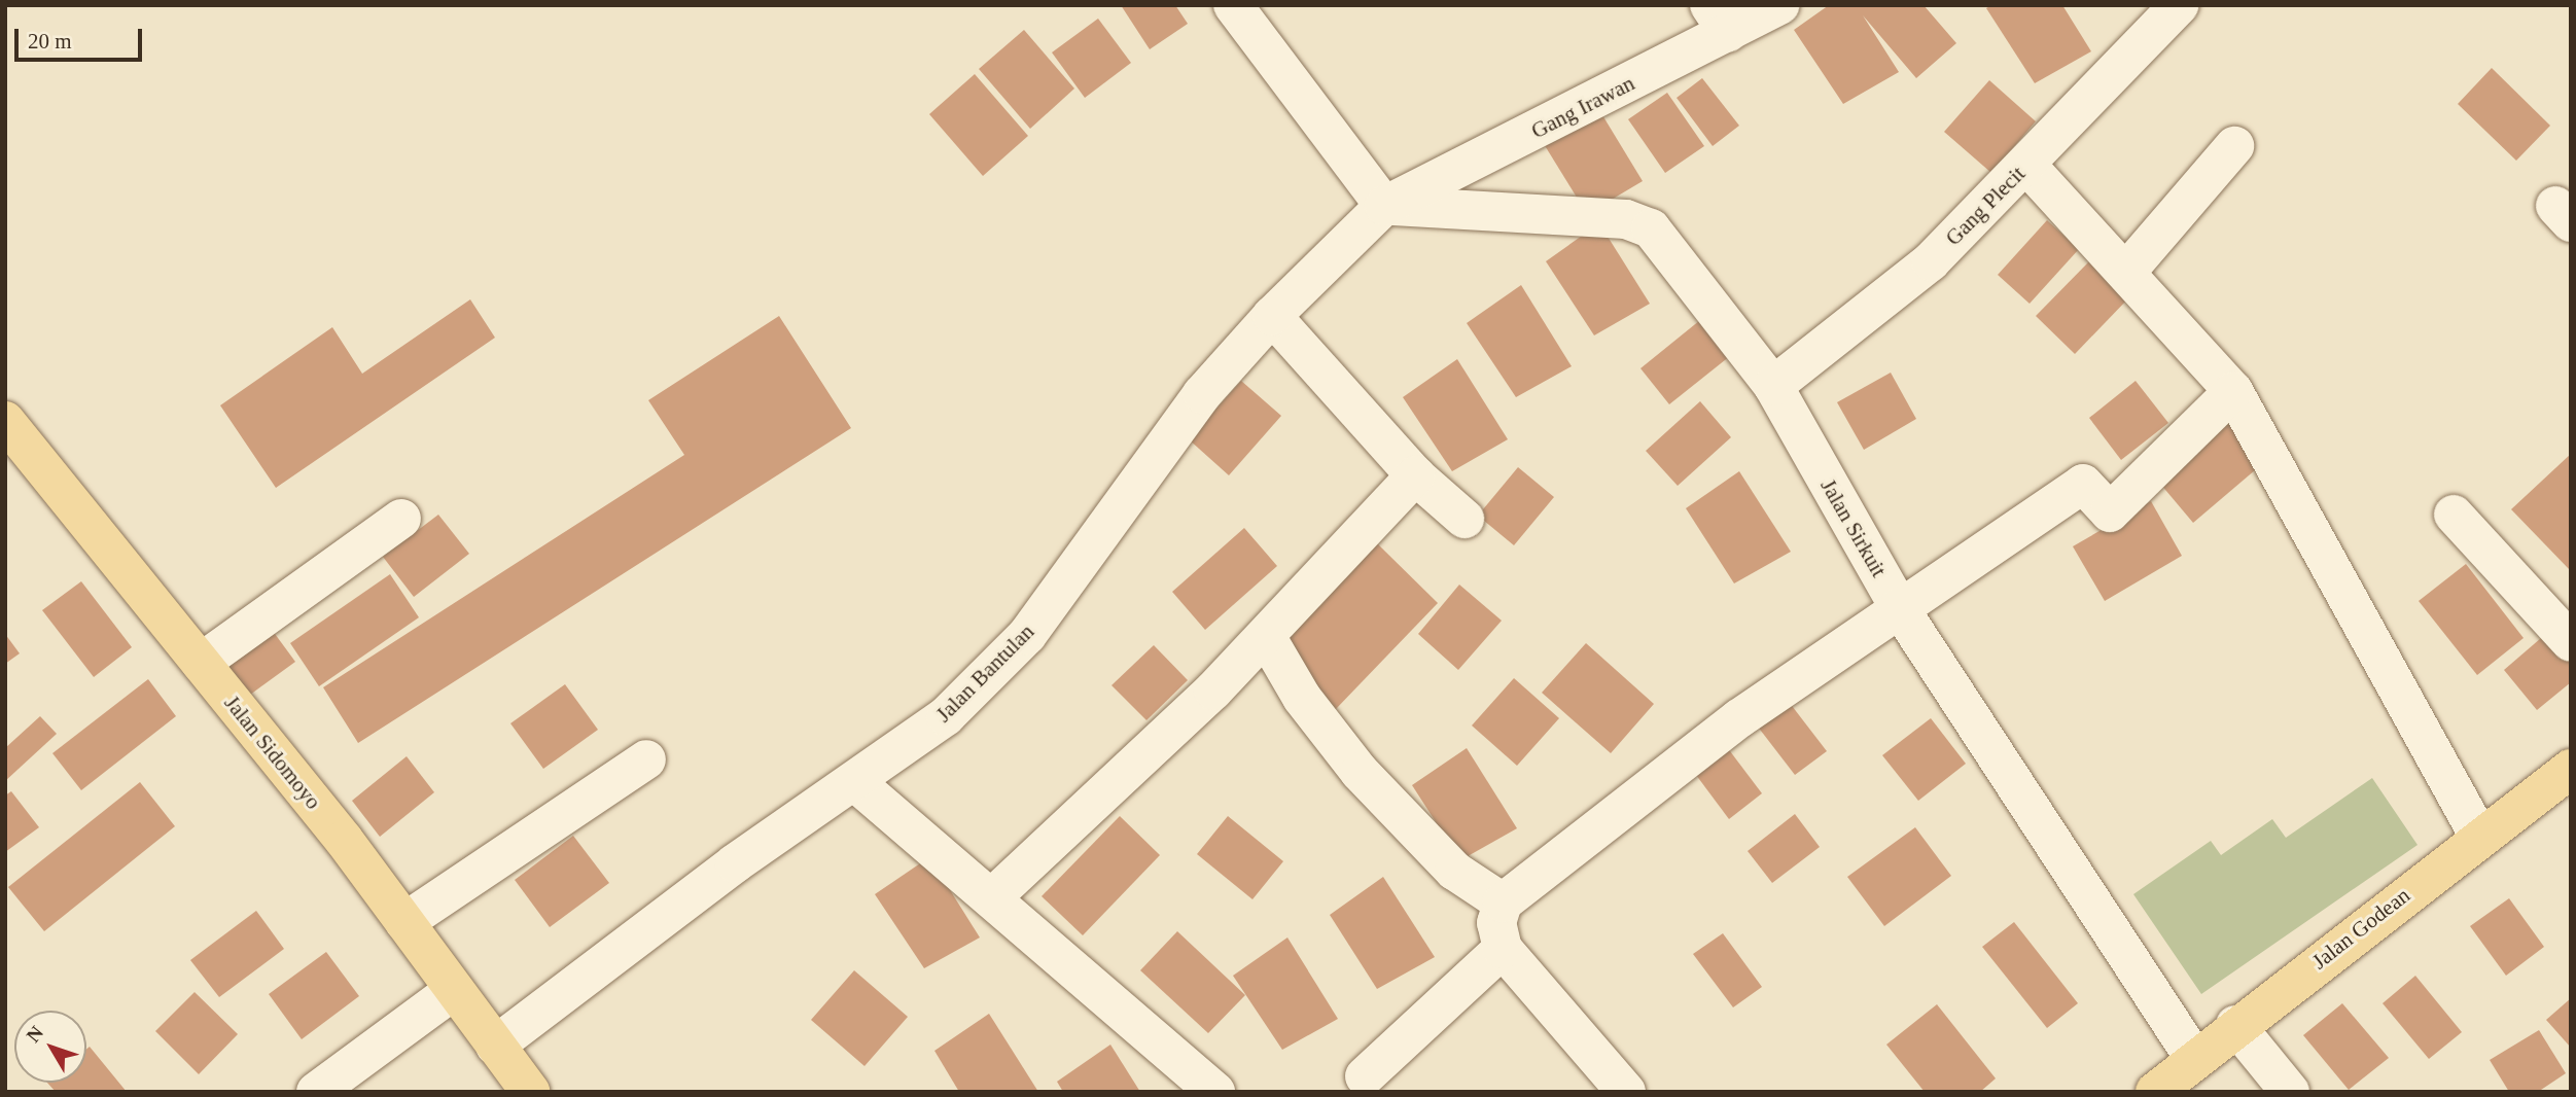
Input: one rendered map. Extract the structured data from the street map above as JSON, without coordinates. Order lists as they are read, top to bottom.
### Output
{
  "streets": {
    "main road": ["Jalan Sidomoyo", "Jalan Godean"],
    "street": [
      "Gang Irawan",
      "Gang Plecit",
      "Jalan Sirkuit",
      "Jalan Bantulan"
    ]
  },
  "crossings": [
    ["Gang Irawan", "Jalan Sirkuit"],
    ["Gang Irawan", "Jalan Bantulan"],
    ["Gang Plecit", "Jalan Sirkuit"],
    ["Jalan Sirkuit", "Jalan Bantulan"],
    ["Jalan Sirkuit", "Jalan Godean"],
    ["Jalan Bantulan", "Jalan Sidomoyo"]
  ],
  "scale_bar": "20 m",
  "north": "top left"
}
